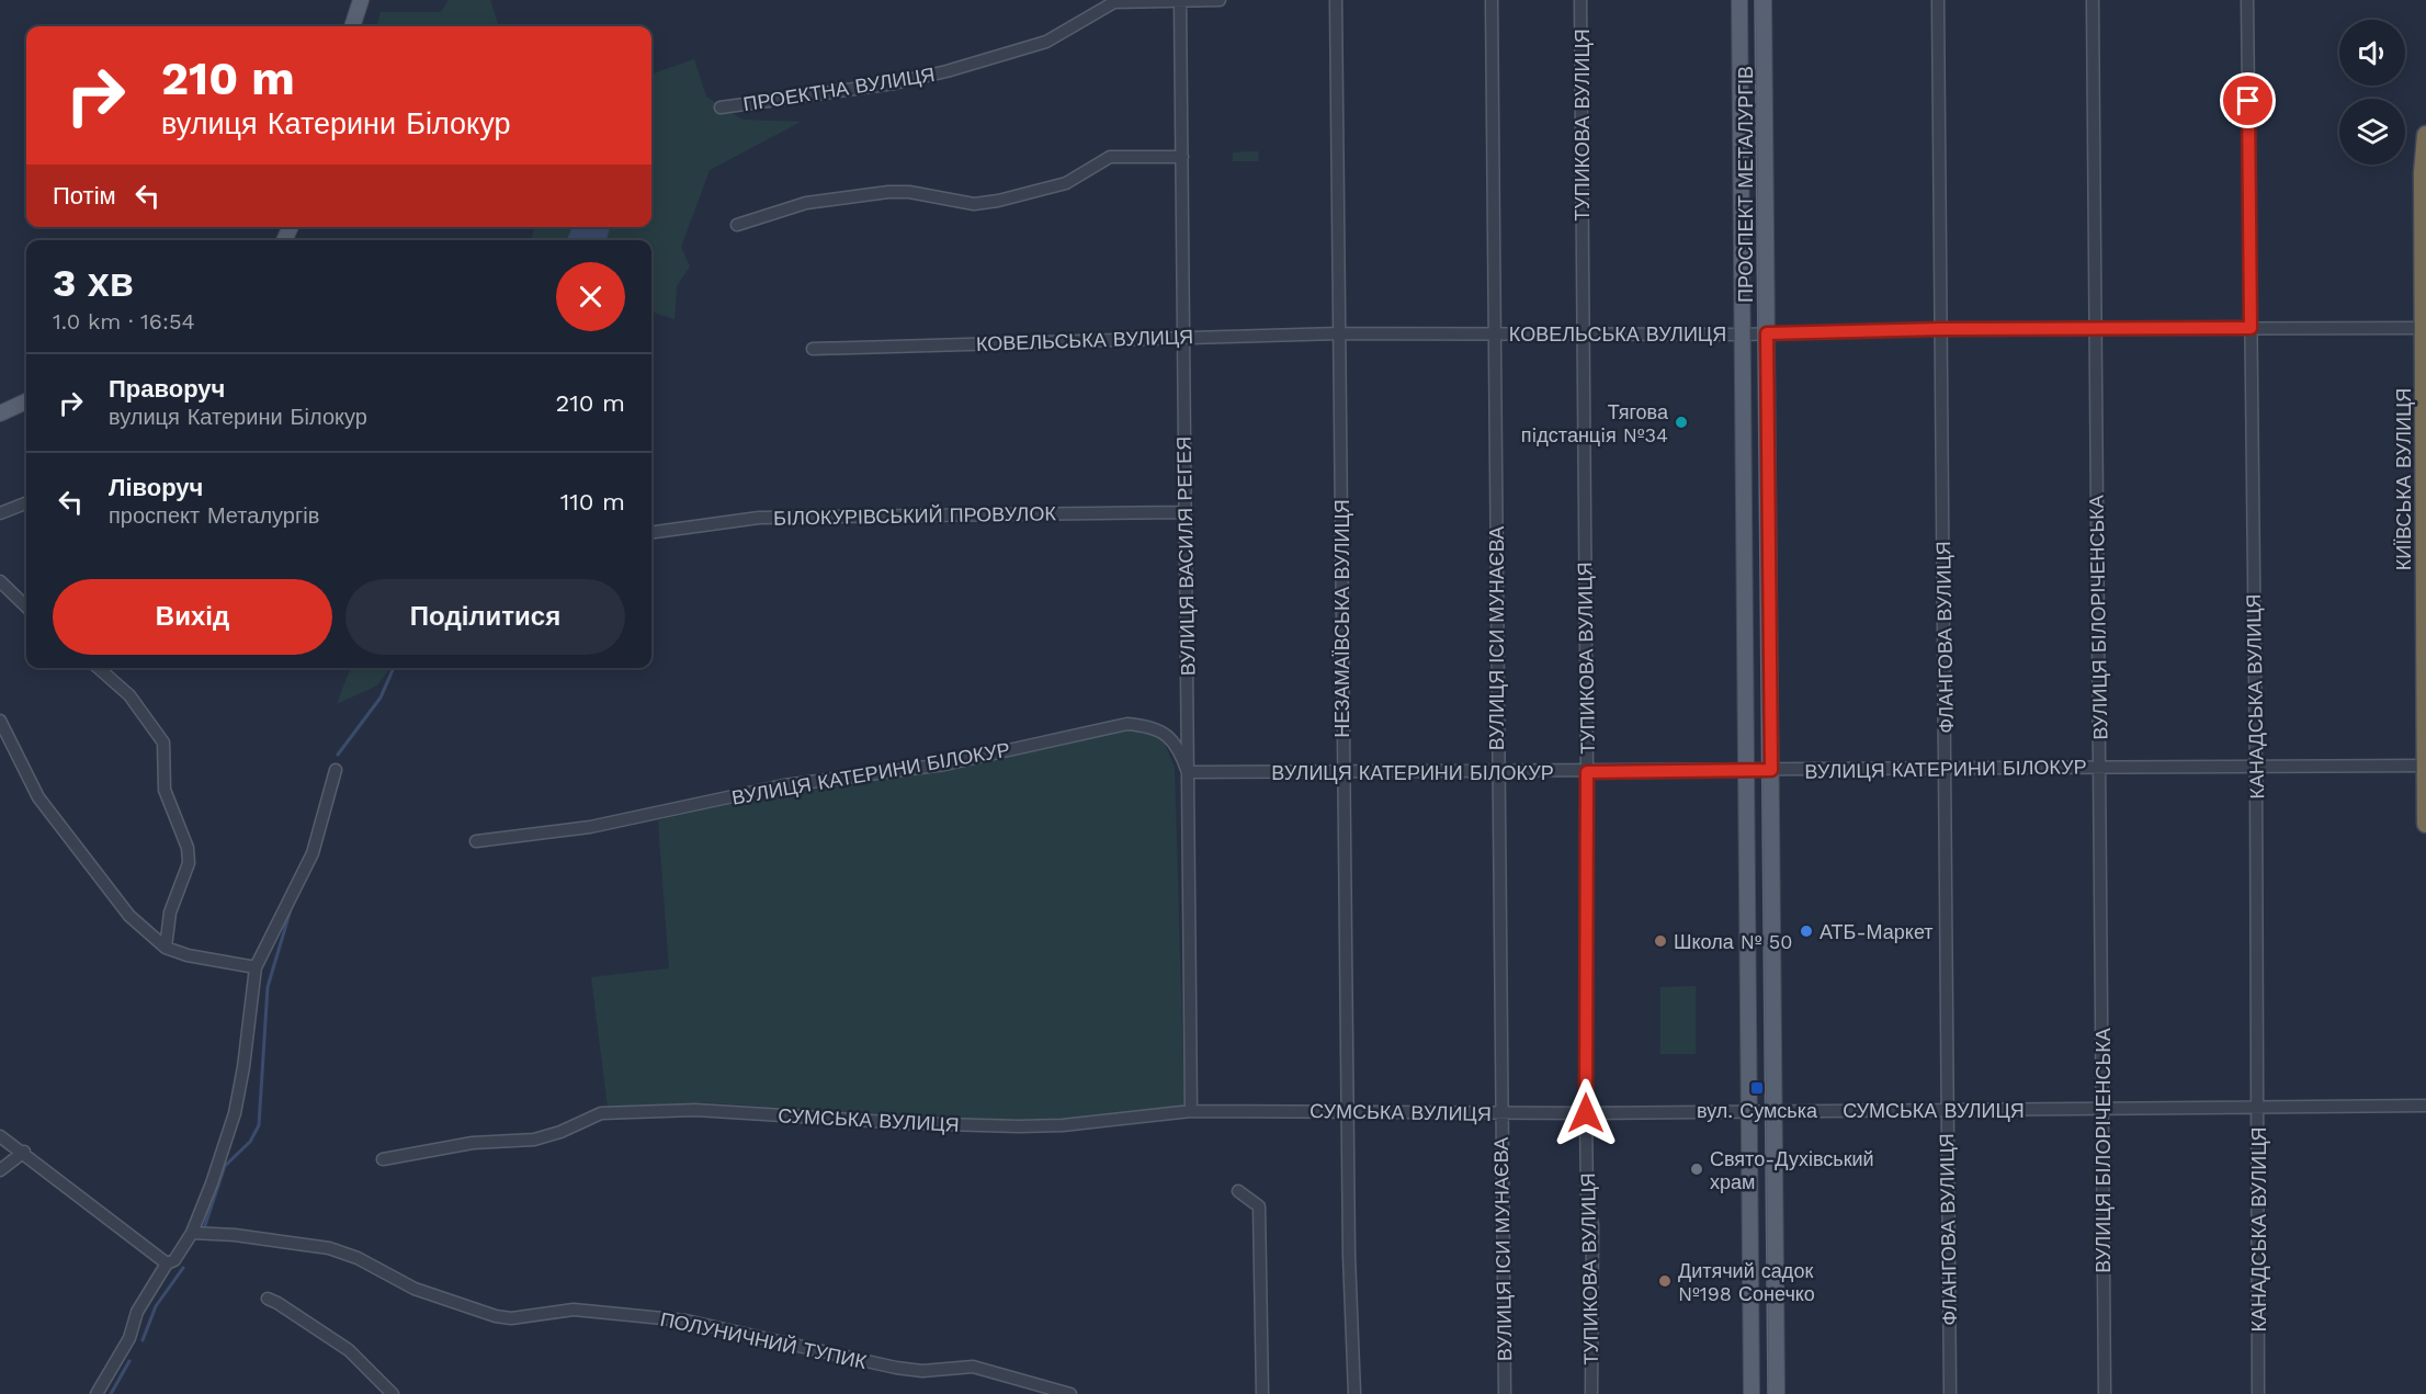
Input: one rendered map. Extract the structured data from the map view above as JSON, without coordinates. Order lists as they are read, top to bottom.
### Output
{
  "streets": {
    "highway": ["КИЇВСЬКА ВУЛИЦЯ"],
    "main road": ["ПРОСПЕКТ МЕТАЛУРГІВ"],
    "street": [
      "ПРОЕКТНА ВУЛИЦЯ",
      "ТУПИКОВА ВУЛИЦЯ",
      "КОВЕЛЬСЬКА ВУЛИЦЯ",
      "БІЛОКУРІВСЬКИЙ ПРОВУЛОК",
      "ВУЛИЦЯ ВАСИЛЯ РЕГЕЯ",
      "ВУЛИЦЯ БІЛОРІЧЕНСЬКА",
      "НЕЗАМАЇВСЬКА ВУЛИЦЯ",
      "ФЛАНГОВА ВУЛИЦЯ",
      "ВУЛИЦЯ ІСИ МУНАЄВА",
      "КАНАДСЬКА ВУЛИЦЯ",
      "ВУЛИЦЯ КАТЕРИНИ БІЛОКУР",
      "СУМСЬКА ВУЛИЦЯ",
      "ПОЛУНИЧНИЙ ТУПИК"
    ]
  },
  "crossings": [
    ["ПРОЕКТНА ВУЛИЦЯ", "ВУЛИЦЯ ВАСИЛЯ РЕГЕЯ"],
    ["ТУПИКОВА ВУЛИЦЯ", "КОВЕЛЬСЬКА ВУЛИЦЯ"],
    ["ТУПИКОВА ВУЛИЦЯ", "ВУЛИЦЯ КАТЕРИНИ БІЛОКУР"],
    ["ТУПИКОВА ВУЛИЦЯ", "СУМСЬКА ВУЛИЦЯ"],
    ["ПРОСПЕКТ МЕТАЛУРГІВ", "КОВЕЛЬСЬКА ВУЛИЦЯ"],
    ["ПРОСПЕКТ МЕТАЛУРГІВ", "ВУЛИЦЯ КАТЕРИНИ БІЛОКУР"],
    ["ПРОСПЕКТ МЕТАЛУРГІВ", "СУМСЬКА ВУЛИЦЯ"],
    ["КОВЕЛЬСЬКА ВУЛИЦЯ", "КИЇВСЬКА ВУЛИЦЯ"],
    ["КОВЕЛЬСЬКА ВУЛИЦЯ", "ВУЛИЦЯ ВАСИЛЯ РЕГЕЯ"],
    ["КОВЕЛЬСЬКА ВУЛИЦЯ", "ВУЛИЦЯ БІЛОРІЧЕНСЬКА"],
    ["КОВЕЛЬСЬКА ВУЛИЦЯ", "НЕЗАМАЇВСЬКА ВУЛИЦЯ"],
    ["КОВЕЛЬСЬКА ВУЛИЦЯ", "ФЛАНГОВА ВУЛИЦЯ"],
    ["КОВЕЛЬСЬКА ВУЛИЦЯ", "ВУЛИЦЯ ІСИ МУНАЄВА"],
    ["КОВЕЛЬСЬКА ВУЛИЦЯ", "КАНАДСЬКА ВУЛИЦЯ"],
    ["КИЇВСЬКА ВУЛИЦЯ", "ВУЛИЦЯ КАТЕРИНИ БІЛОКУР"],
    ["БІЛОКУРІВСЬКИЙ ПРОВУЛОК", "ВУЛИЦЯ ВАСИЛЯ РЕГЕЯ"],
    ["ВУЛИЦЯ ВАСИЛЯ РЕГЕЯ", "ВУЛИЦЯ КАТЕРИНИ БІЛОКУР"],
    ["ВУЛИЦЯ ВАСИЛЯ РЕГЕЯ", "СУМСЬКА ВУЛИЦЯ"],
    ["ВУЛИЦЯ БІЛОРІЧЕНСЬКА", "ВУЛИЦЯ КАТЕРИНИ БІЛОКУР"],
    ["ВУЛИЦЯ БІЛОРІЧЕНСЬКА", "СУМСЬКА ВУЛИЦЯ"],
    ["НЕЗАМАЇВСЬКА ВУЛИЦЯ", "ВУЛИЦЯ КАТЕРИНИ БІЛОКУР"],
    ["НЕЗАМАЇВСЬКА ВУЛИЦЯ", "СУМСЬКА ВУЛИЦЯ"],
    ["ФЛАНГОВА ВУЛИЦЯ", "ВУЛИЦЯ КАТЕРИНИ БІЛОКУР"],
    ["ФЛАНГОВА ВУЛИЦЯ", "СУМСЬКА ВУЛИЦЯ"],
    ["ВУЛИЦЯ ІСИ МУНАЄВА", "ВУЛИЦЯ КАТЕРИНИ БІЛОКУР"],
    ["ВУЛИЦЯ ІСИ МУНАЄВА", "СУМСЬКА ВУЛИЦЯ"],
    ["КАНАДСЬКА ВУЛИЦЯ", "ВУЛИЦЯ КАТЕРИНИ БІЛОКУР"],
    ["КАНАДСЬКА ВУЛИЦЯ", "СУМСЬКА ВУЛИЦЯ"]
  ],
  "places": {
    "other": [
      "Тягова пiдстанцiя №34",
      "АТБ-Маркет",
      "Школа № 50",
      "Свято-Духівський храм",
      "Дитячий садок №198 Сонечко"
    ],
    "transit": ["вул. Сумська"]
  },
  "page": {
    "turn": ["210 m", "вулиця Катерини Білокур"],
    "then": "Потім",
    "heading": ["3 хв", "1.0 km · 16:54"],
    "list": [
      {
        "name": "Праворуч",
        "note": "вулиця Катерини Білокур",
        "value": "210 m"
      },
      {
        "name": "Ліворуч",
        "note": "проспект Металургів",
        "value": "110 m"
      }
    ],
    "buttons": ["Вихід", "Поділитися"]
  }
}
